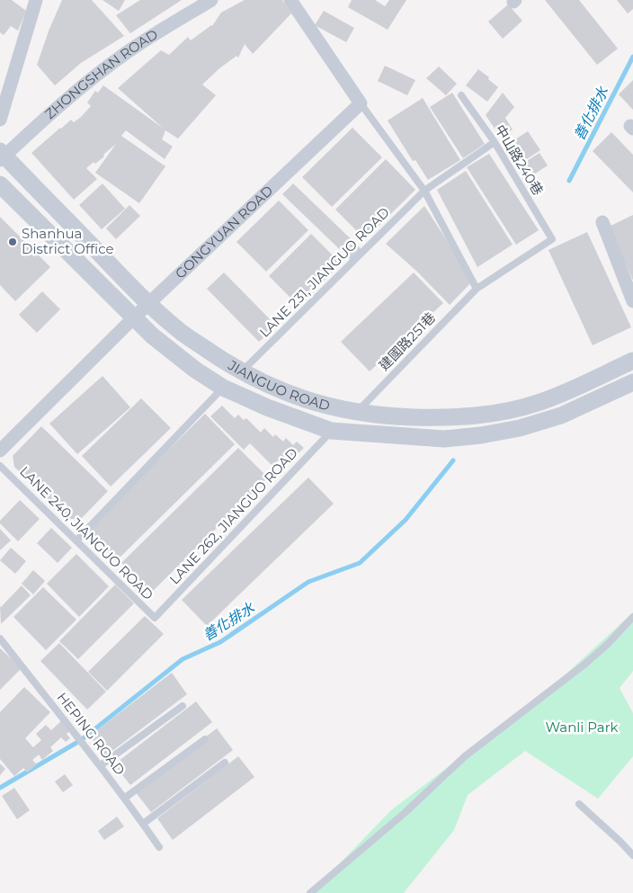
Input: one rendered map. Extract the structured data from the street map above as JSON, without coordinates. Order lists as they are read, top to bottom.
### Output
{
  "streets": {
    "street": ["ZHONGSHAN ROAD", "GONGYUAN ROAD", "JIANGUO ROAD"],
    "lane": [
      "中山路240巷",
      "LANE 231, JIANGUO ROAD",
      "建國路251巷",
      "LANE 262, JIANGUO ROAD",
      "LANE 240, JIANGUO ROAD",
      "HEPING ROAD"
    ]
  },
  "crossings": [
    ["ZHONGSHAN ROAD", "JIANGUO ROAD"],
    ["中山路240巷", "LANE 231, JIANGUO ROAD"],
    ["中山路240巷", "建國路251巷"],
    ["GONGYUAN ROAD", "JIANGUO ROAD"],
    ["LANE 231, JIANGUO ROAD", "JIANGUO ROAD"],
    ["建國路251巷", "JIANGUO ROAD"],
    ["JIANGUO ROAD", "LANE 262, JIANGUO ROAD"],
    ["LANE 262, JIANGUO ROAD", "LANE 240, JIANGUO ROAD"]
  ],
  "water": ["善化排水"],
  "parks": ["Wanli Park"],
  "places": ["Shanhua District Office"]
}
